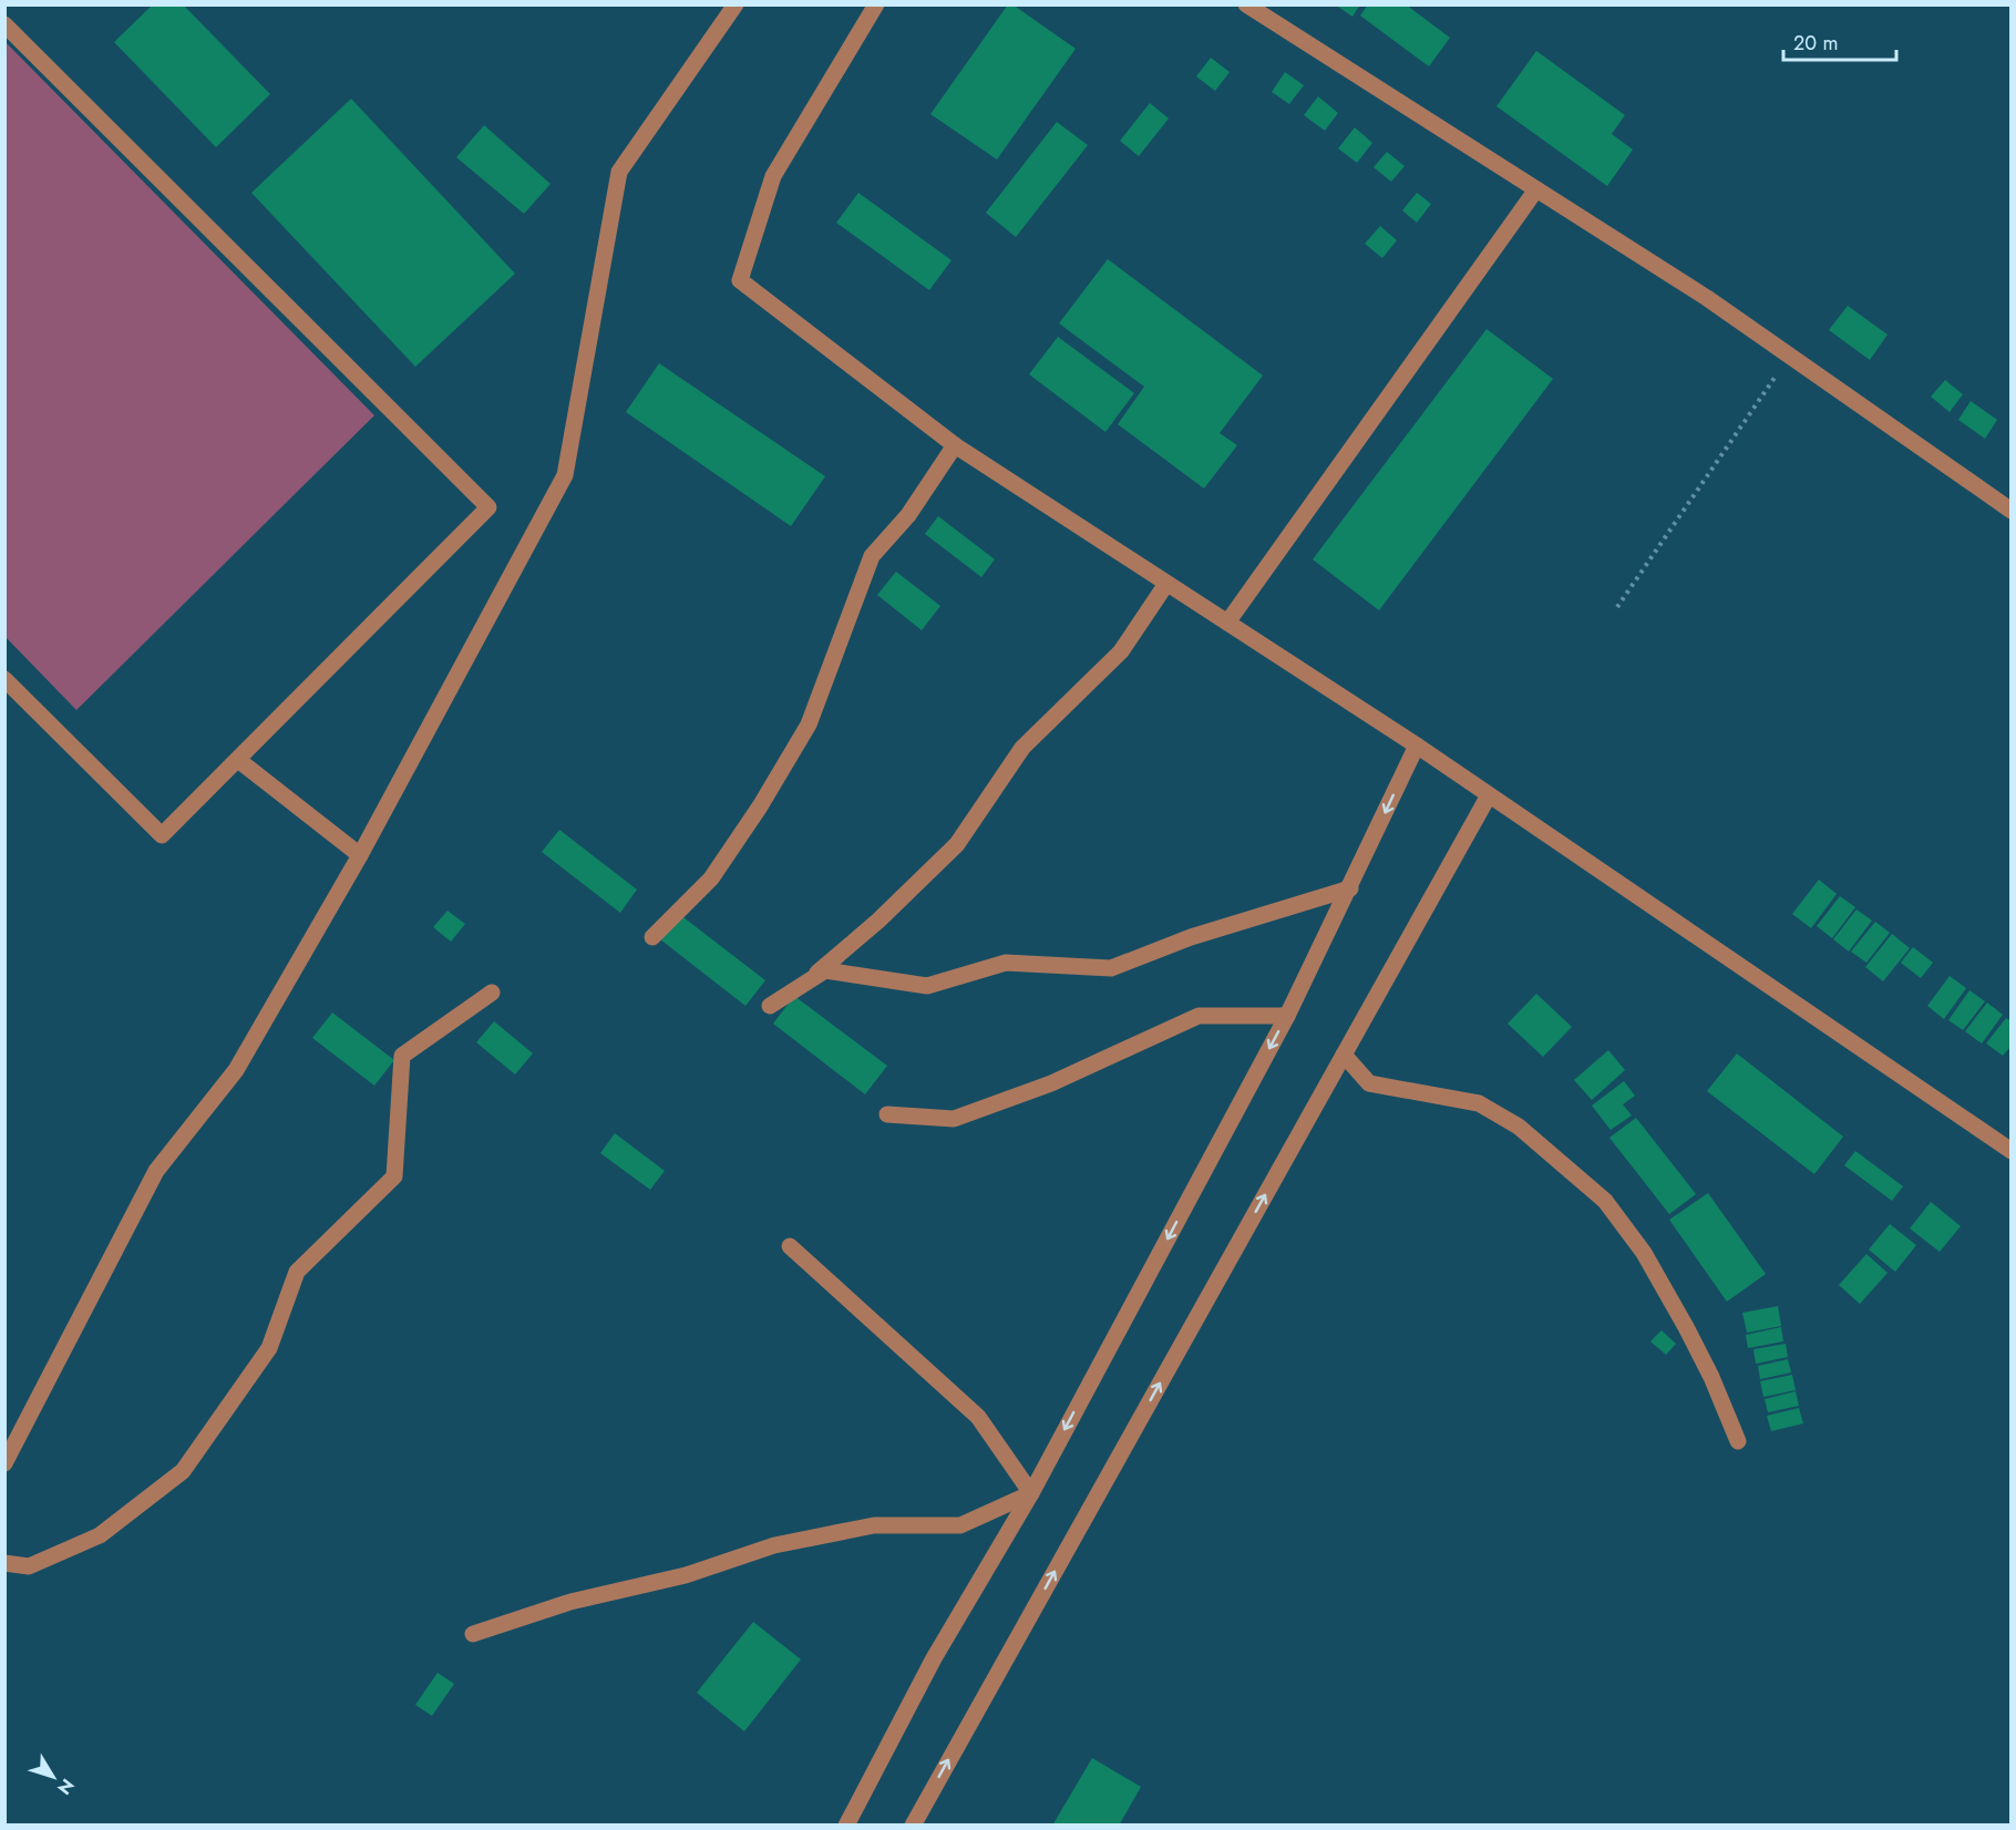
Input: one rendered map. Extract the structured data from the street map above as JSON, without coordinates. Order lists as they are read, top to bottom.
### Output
{
  "scale_bar": "20 m",
  "north": "bottom right"
}
